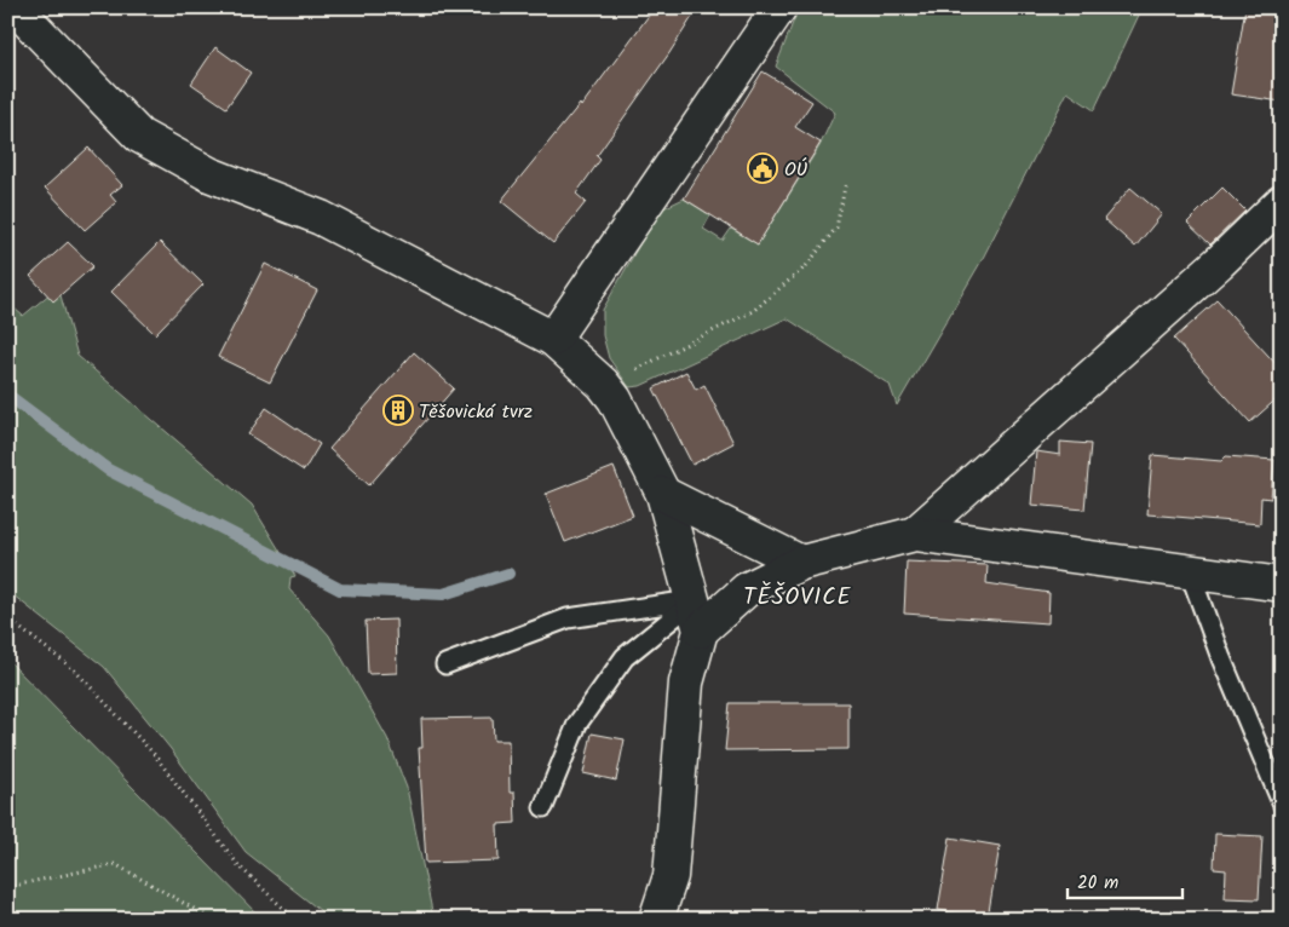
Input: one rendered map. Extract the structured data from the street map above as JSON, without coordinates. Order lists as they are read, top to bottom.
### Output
{
  "districts": ["TĚŠOVICE"],
  "places": {
    "public building": ["OÚ"],
    "building": ["Těšovická tvrz"]
  },
  "scale_bar": "20 m"
}
